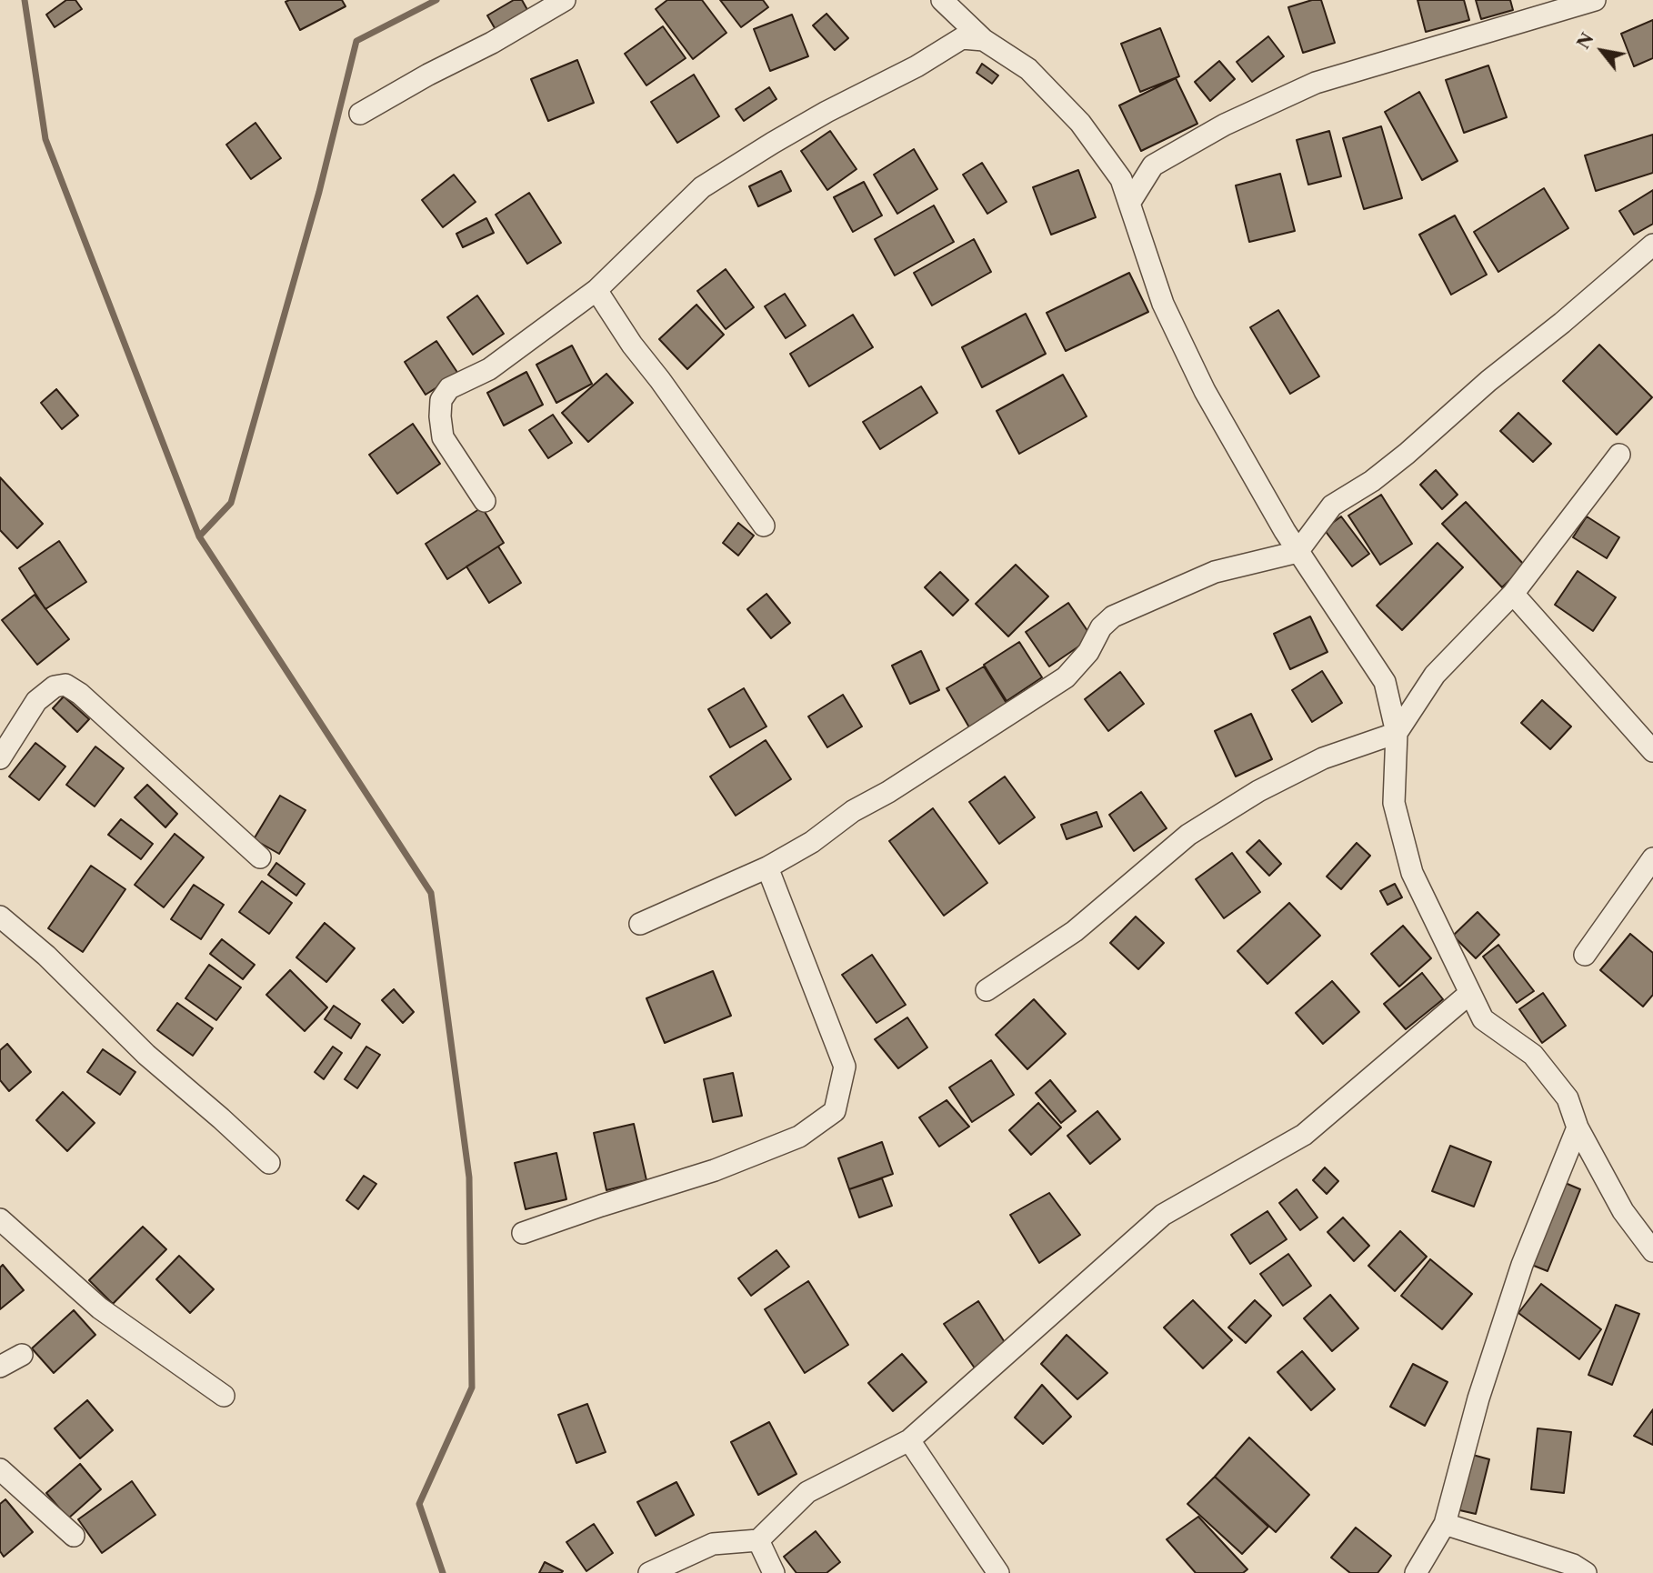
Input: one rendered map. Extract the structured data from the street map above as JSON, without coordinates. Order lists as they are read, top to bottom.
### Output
{
  "north": "top left"
}
